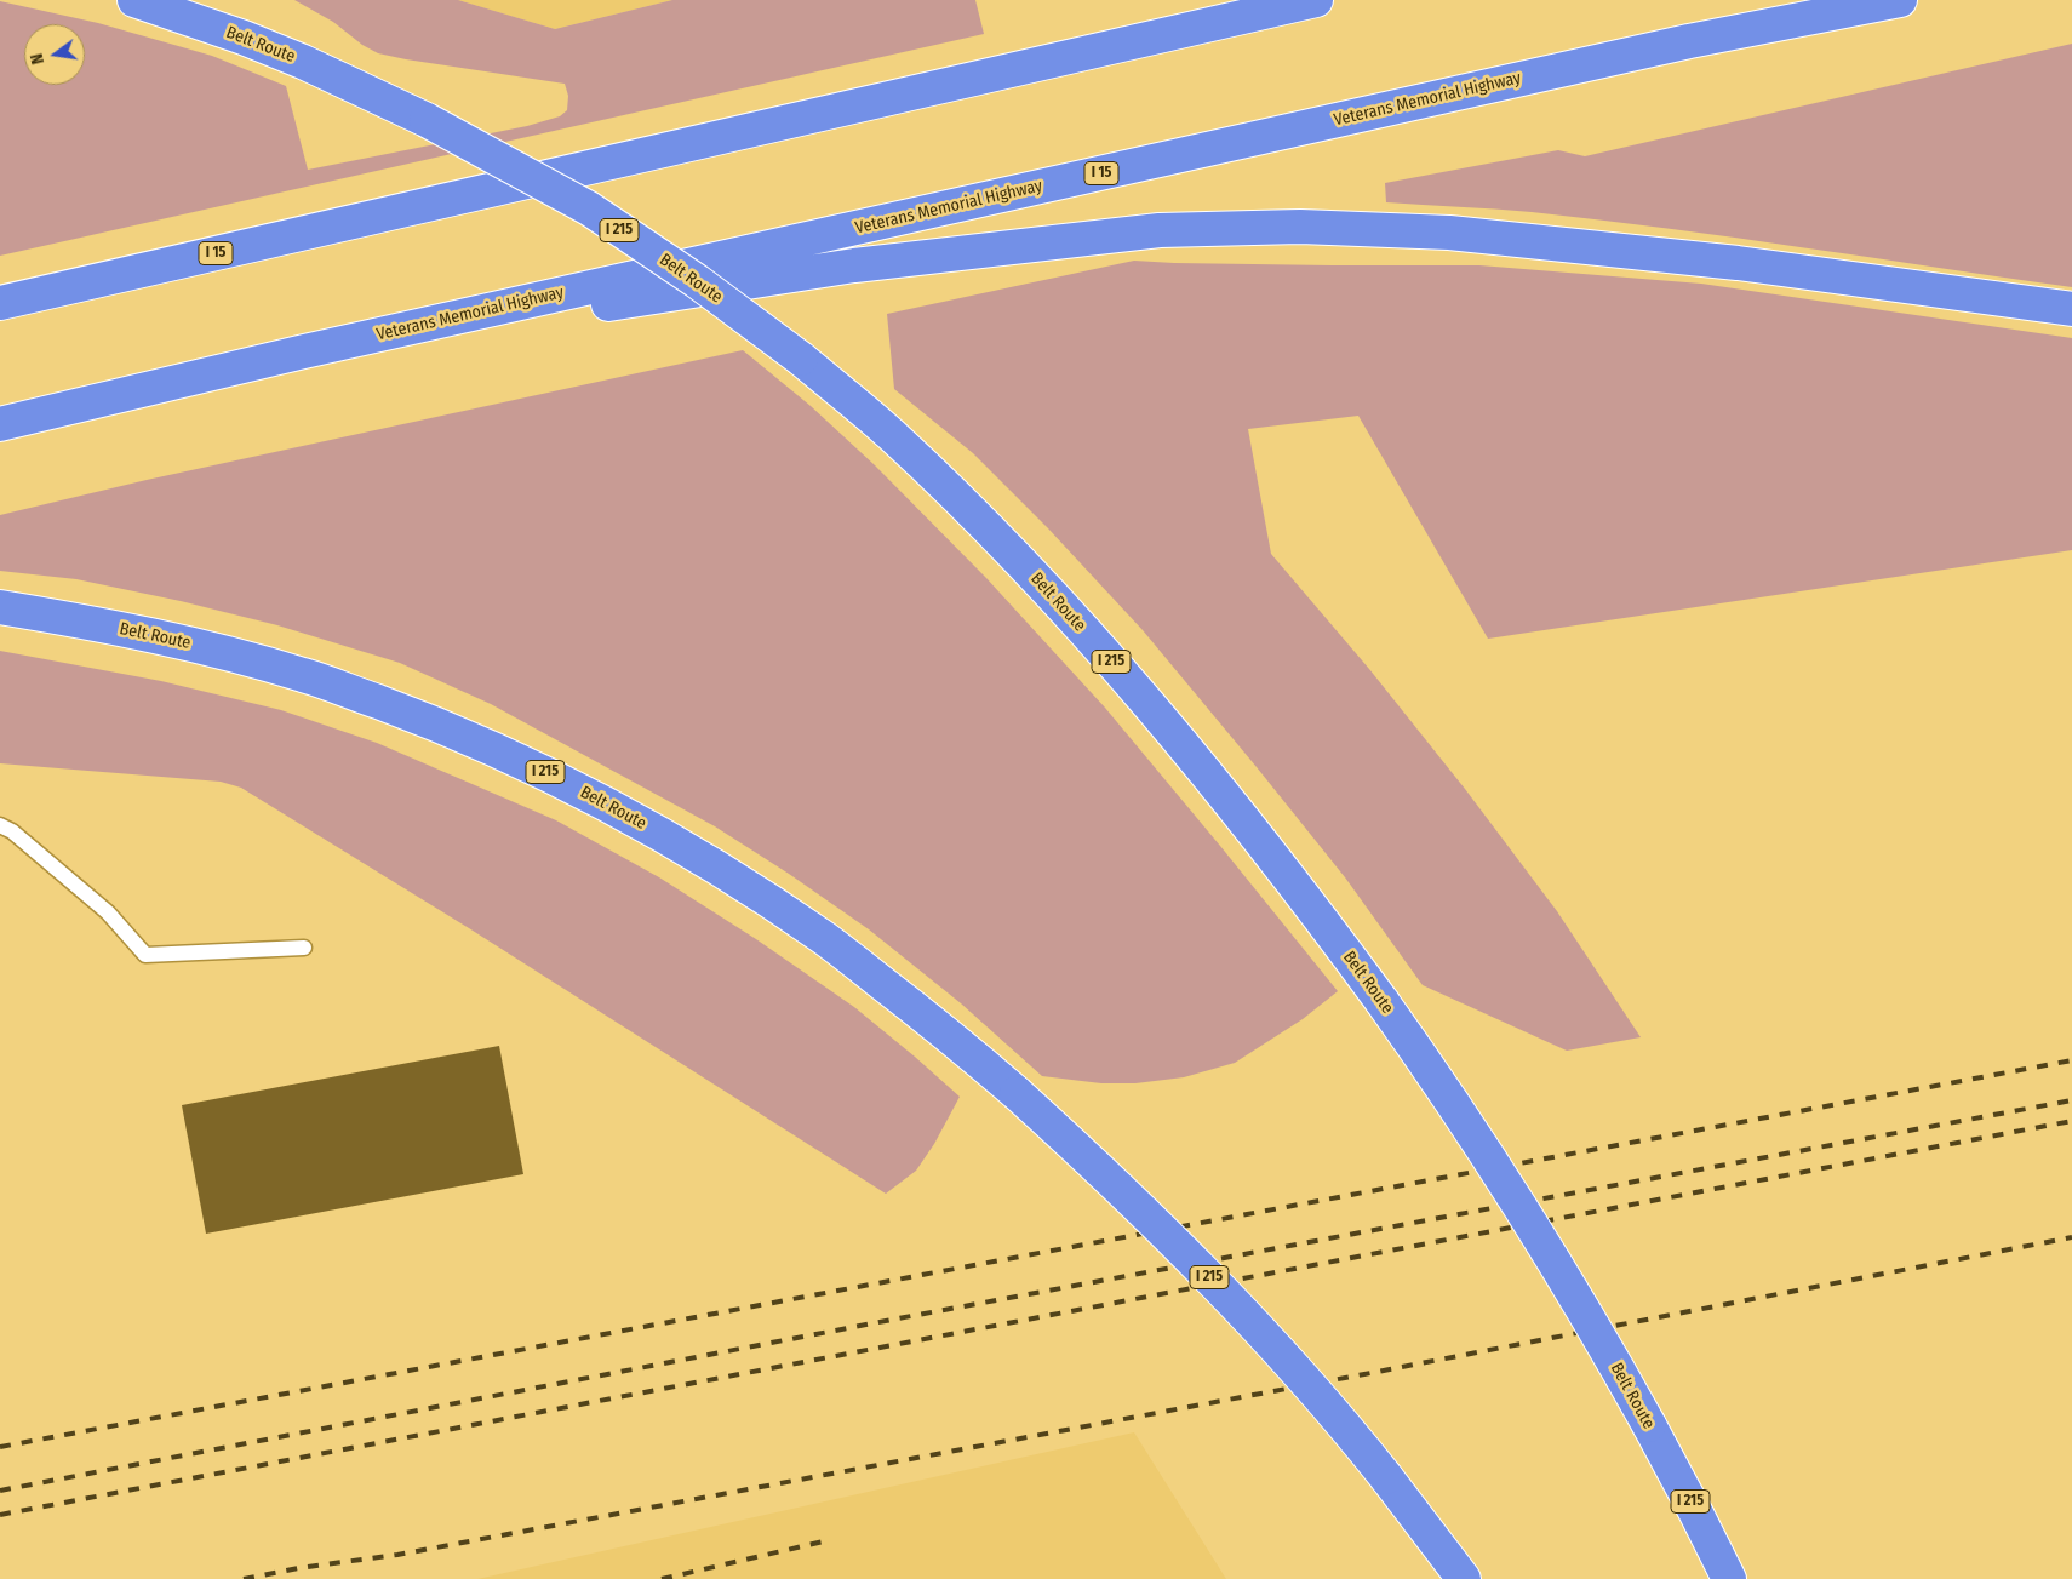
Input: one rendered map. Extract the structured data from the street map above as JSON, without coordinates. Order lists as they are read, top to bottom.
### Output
{
  "streets": {
    "highway": [
      "Belt Route",
      "Veterans Memorial Highway",
      "I 15",
      "I 215"
    ]
  },
  "north": "left"
}
